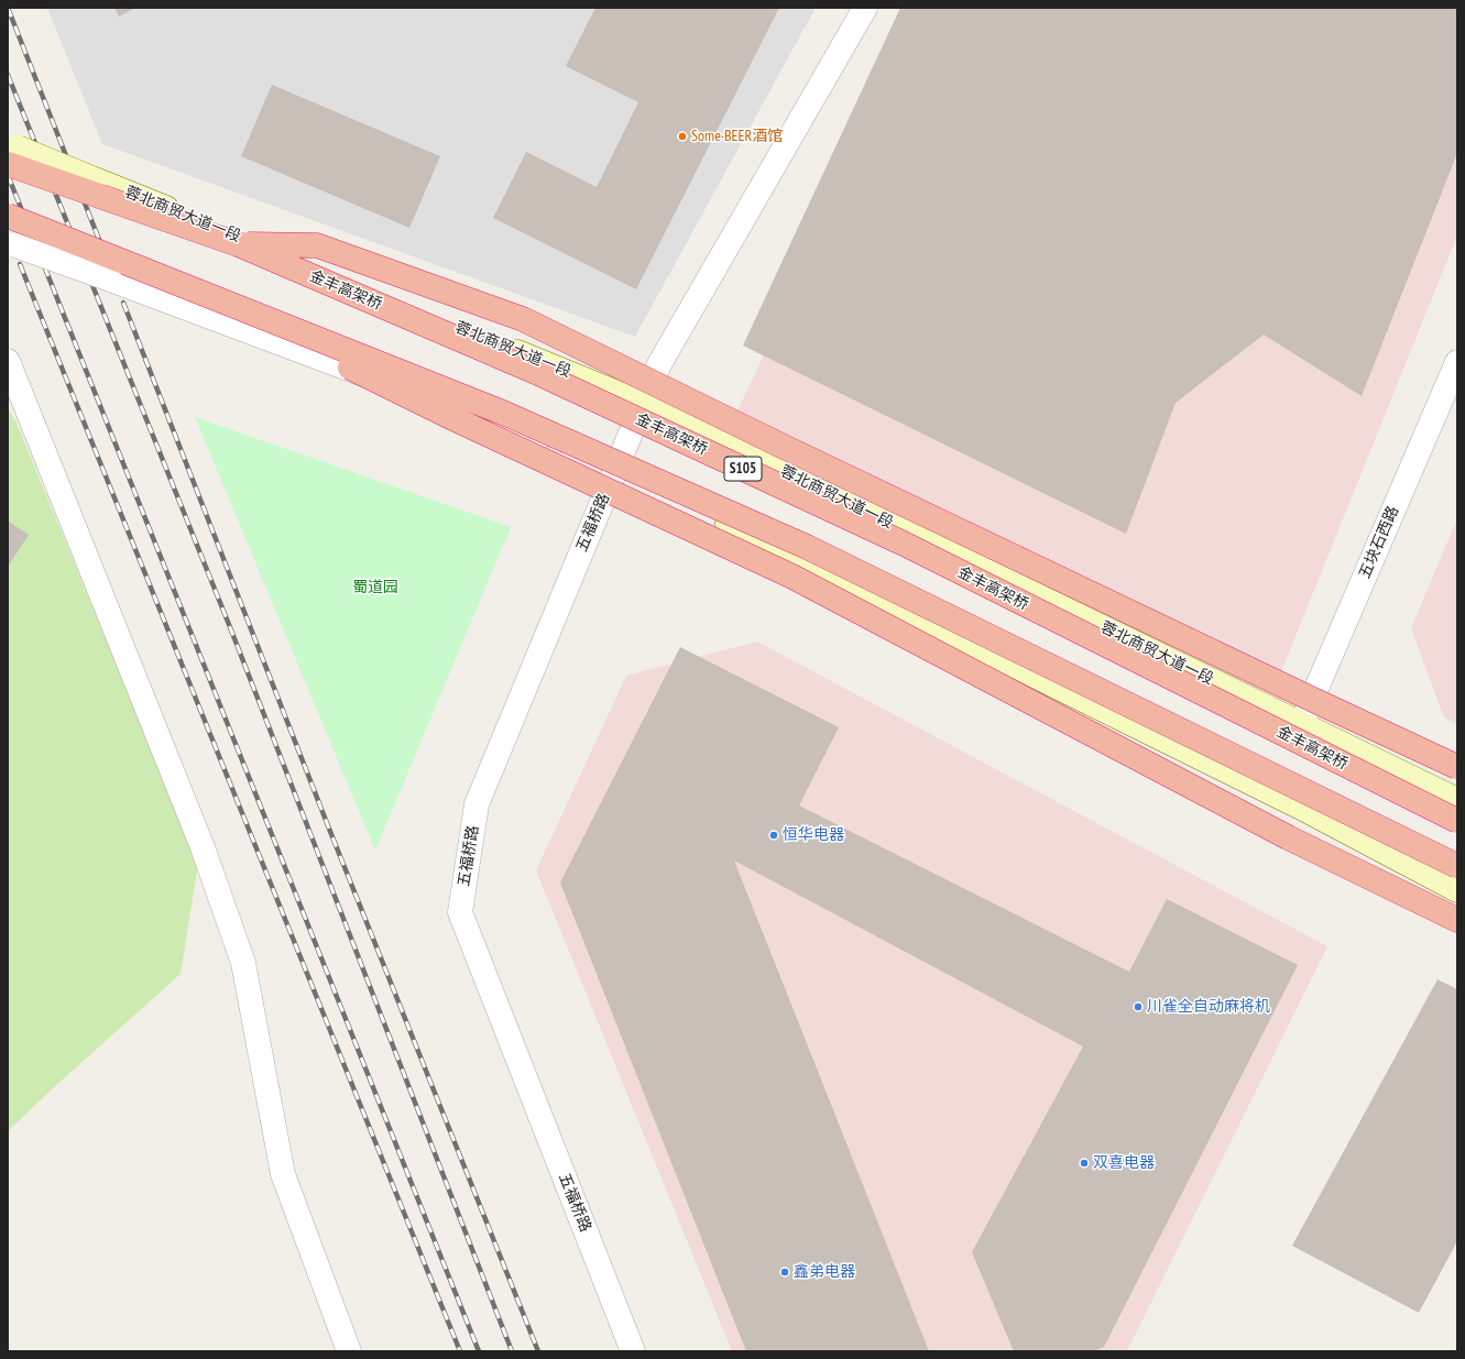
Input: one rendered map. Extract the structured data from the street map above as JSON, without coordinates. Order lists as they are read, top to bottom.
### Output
{
  "streets": {
    "highway": ["金丰高架桥", "S105"],
    "main road": ["蓉北商贸大道一段"],
    "street": ["五福桥路", "五块石西路"]
  },
  "crossings": [
    ["蓉北商贸大道一段", "金丰高架桥"],
    ["蓉北商贸大道一段", "五福桥路"],
    ["蓉北商贸大道一段", "五块石西路"]
  ],
  "parks": ["蜀道园"],
  "places": [
    "Some·BEER酒馆",
    "恒华电器",
    "川雀全自动麻将机",
    "双喜电器",
    "鑫弟电器"
  ]
}
